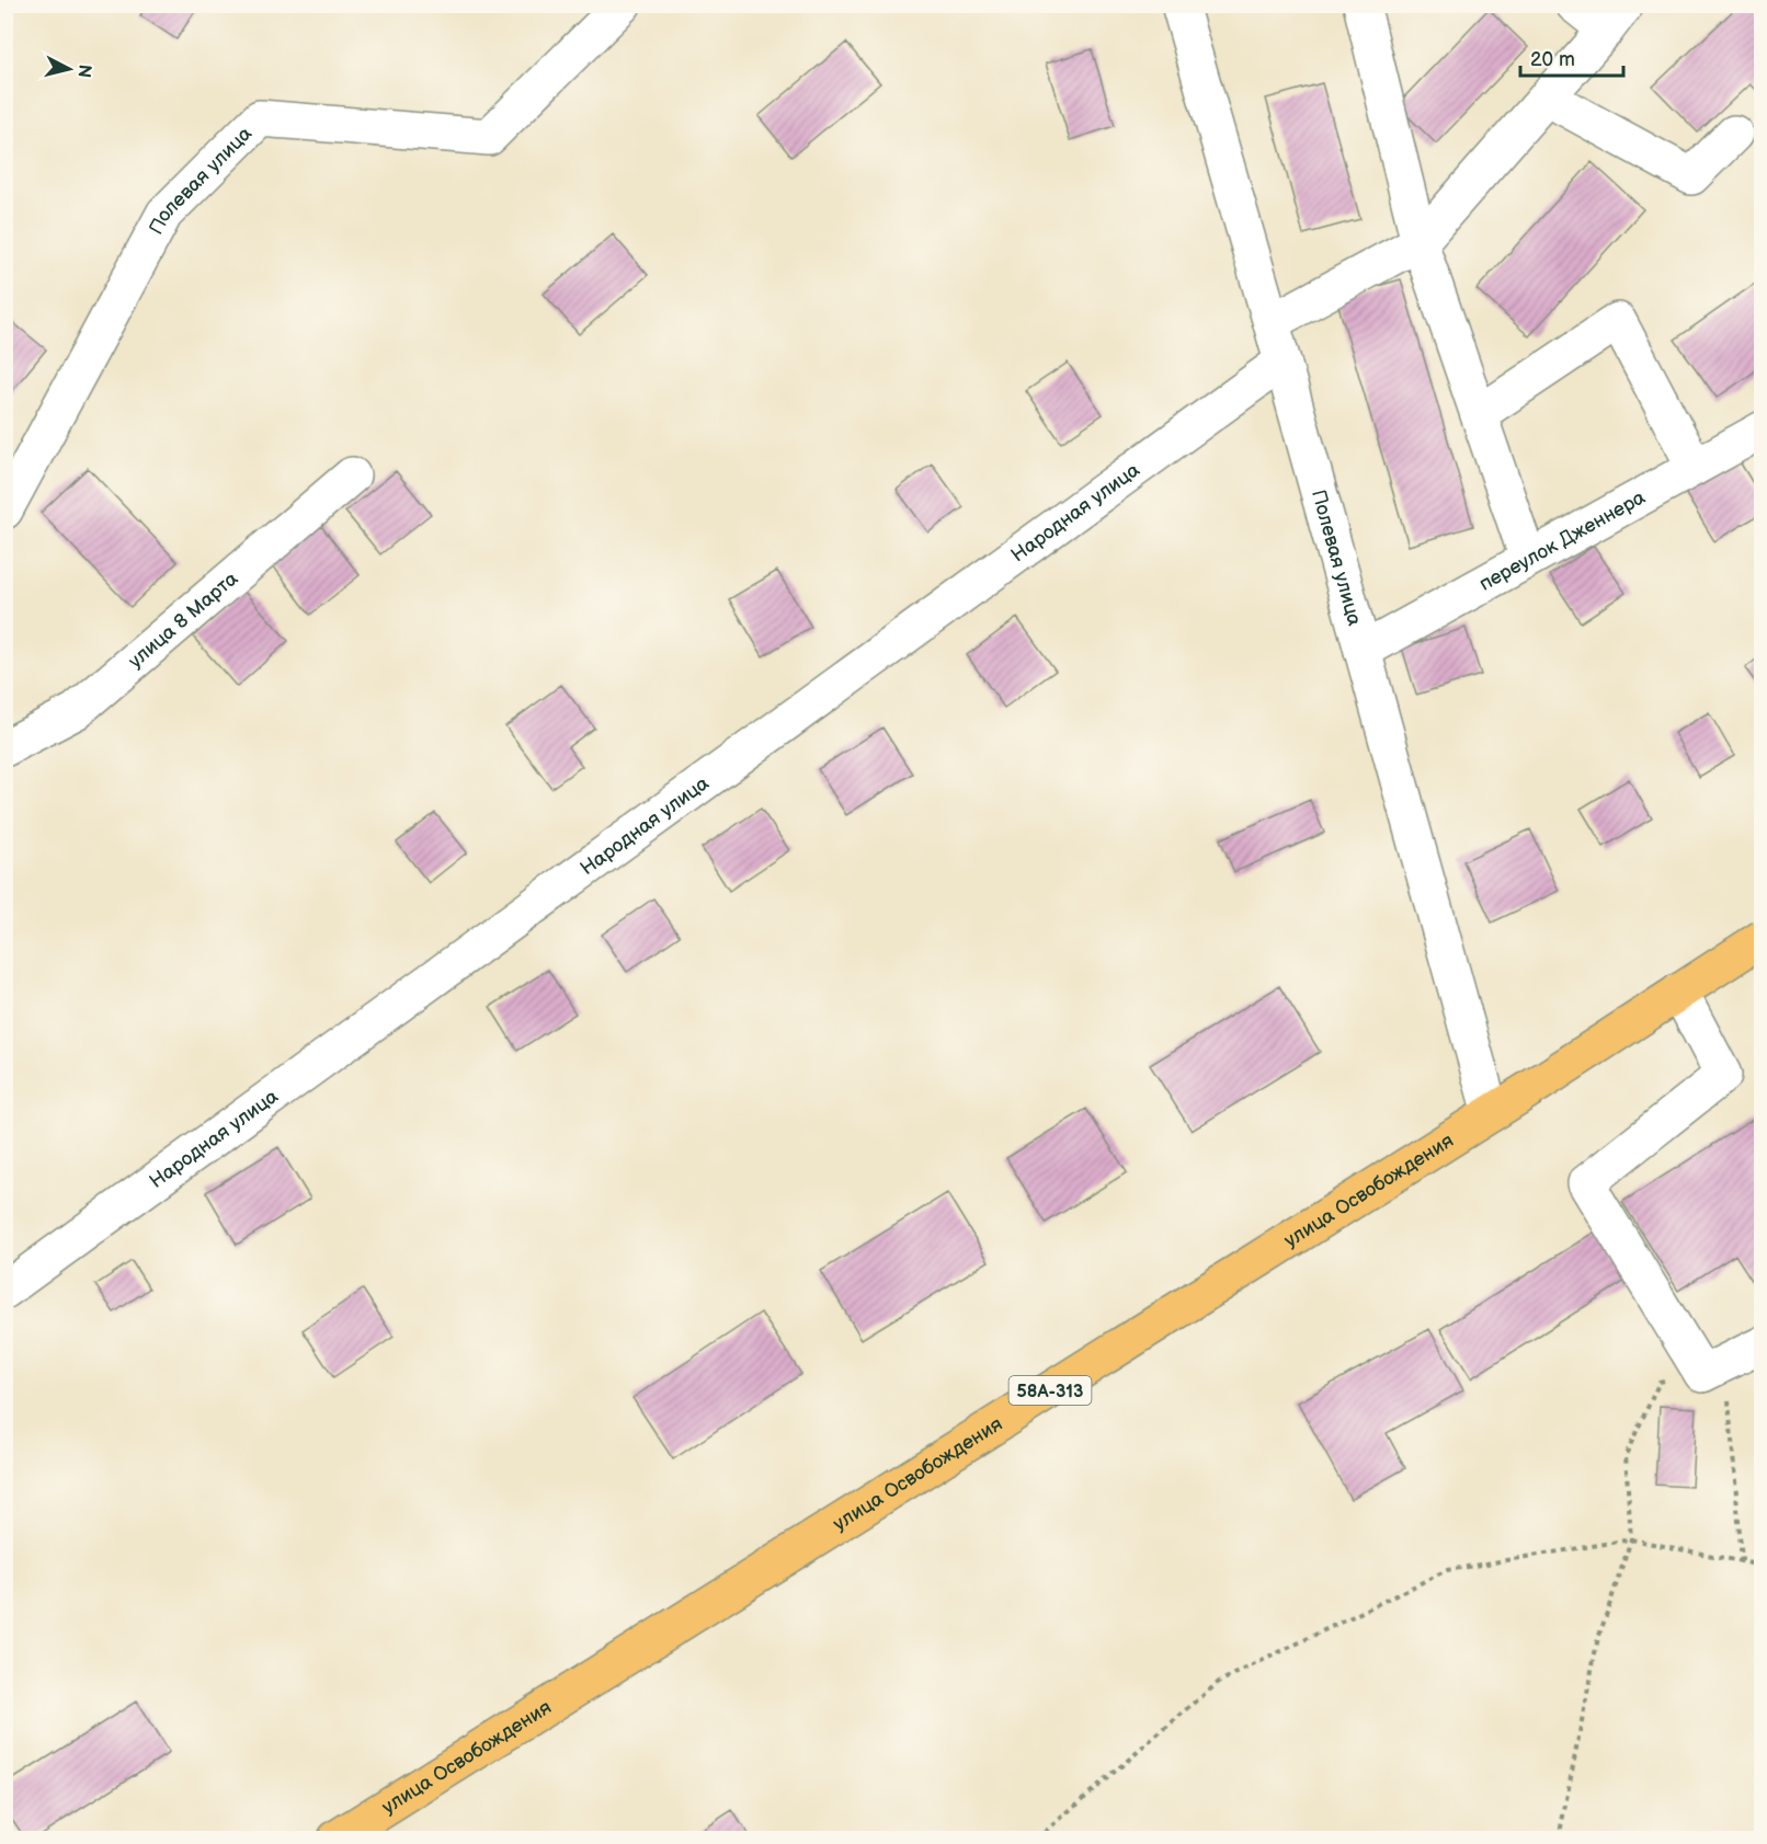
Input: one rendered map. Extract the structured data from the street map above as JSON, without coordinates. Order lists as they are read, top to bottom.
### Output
{
  "streets": {
    "main road": ["улица Освобождения", "58А-313"],
    "street": [
      "Полевая улица",
      "Народная улица",
      "переулок Дженнера",
      "улица 8 Марта"
    ]
  },
  "crossings": [
    ["Полевая улица", "Народная улица"],
    ["Полевая улица", "переулок Дженнера"],
    ["Полевая улица", "улица Освобождения"]
  ],
  "scale_bar": "20 m",
  "north": "right"
}
